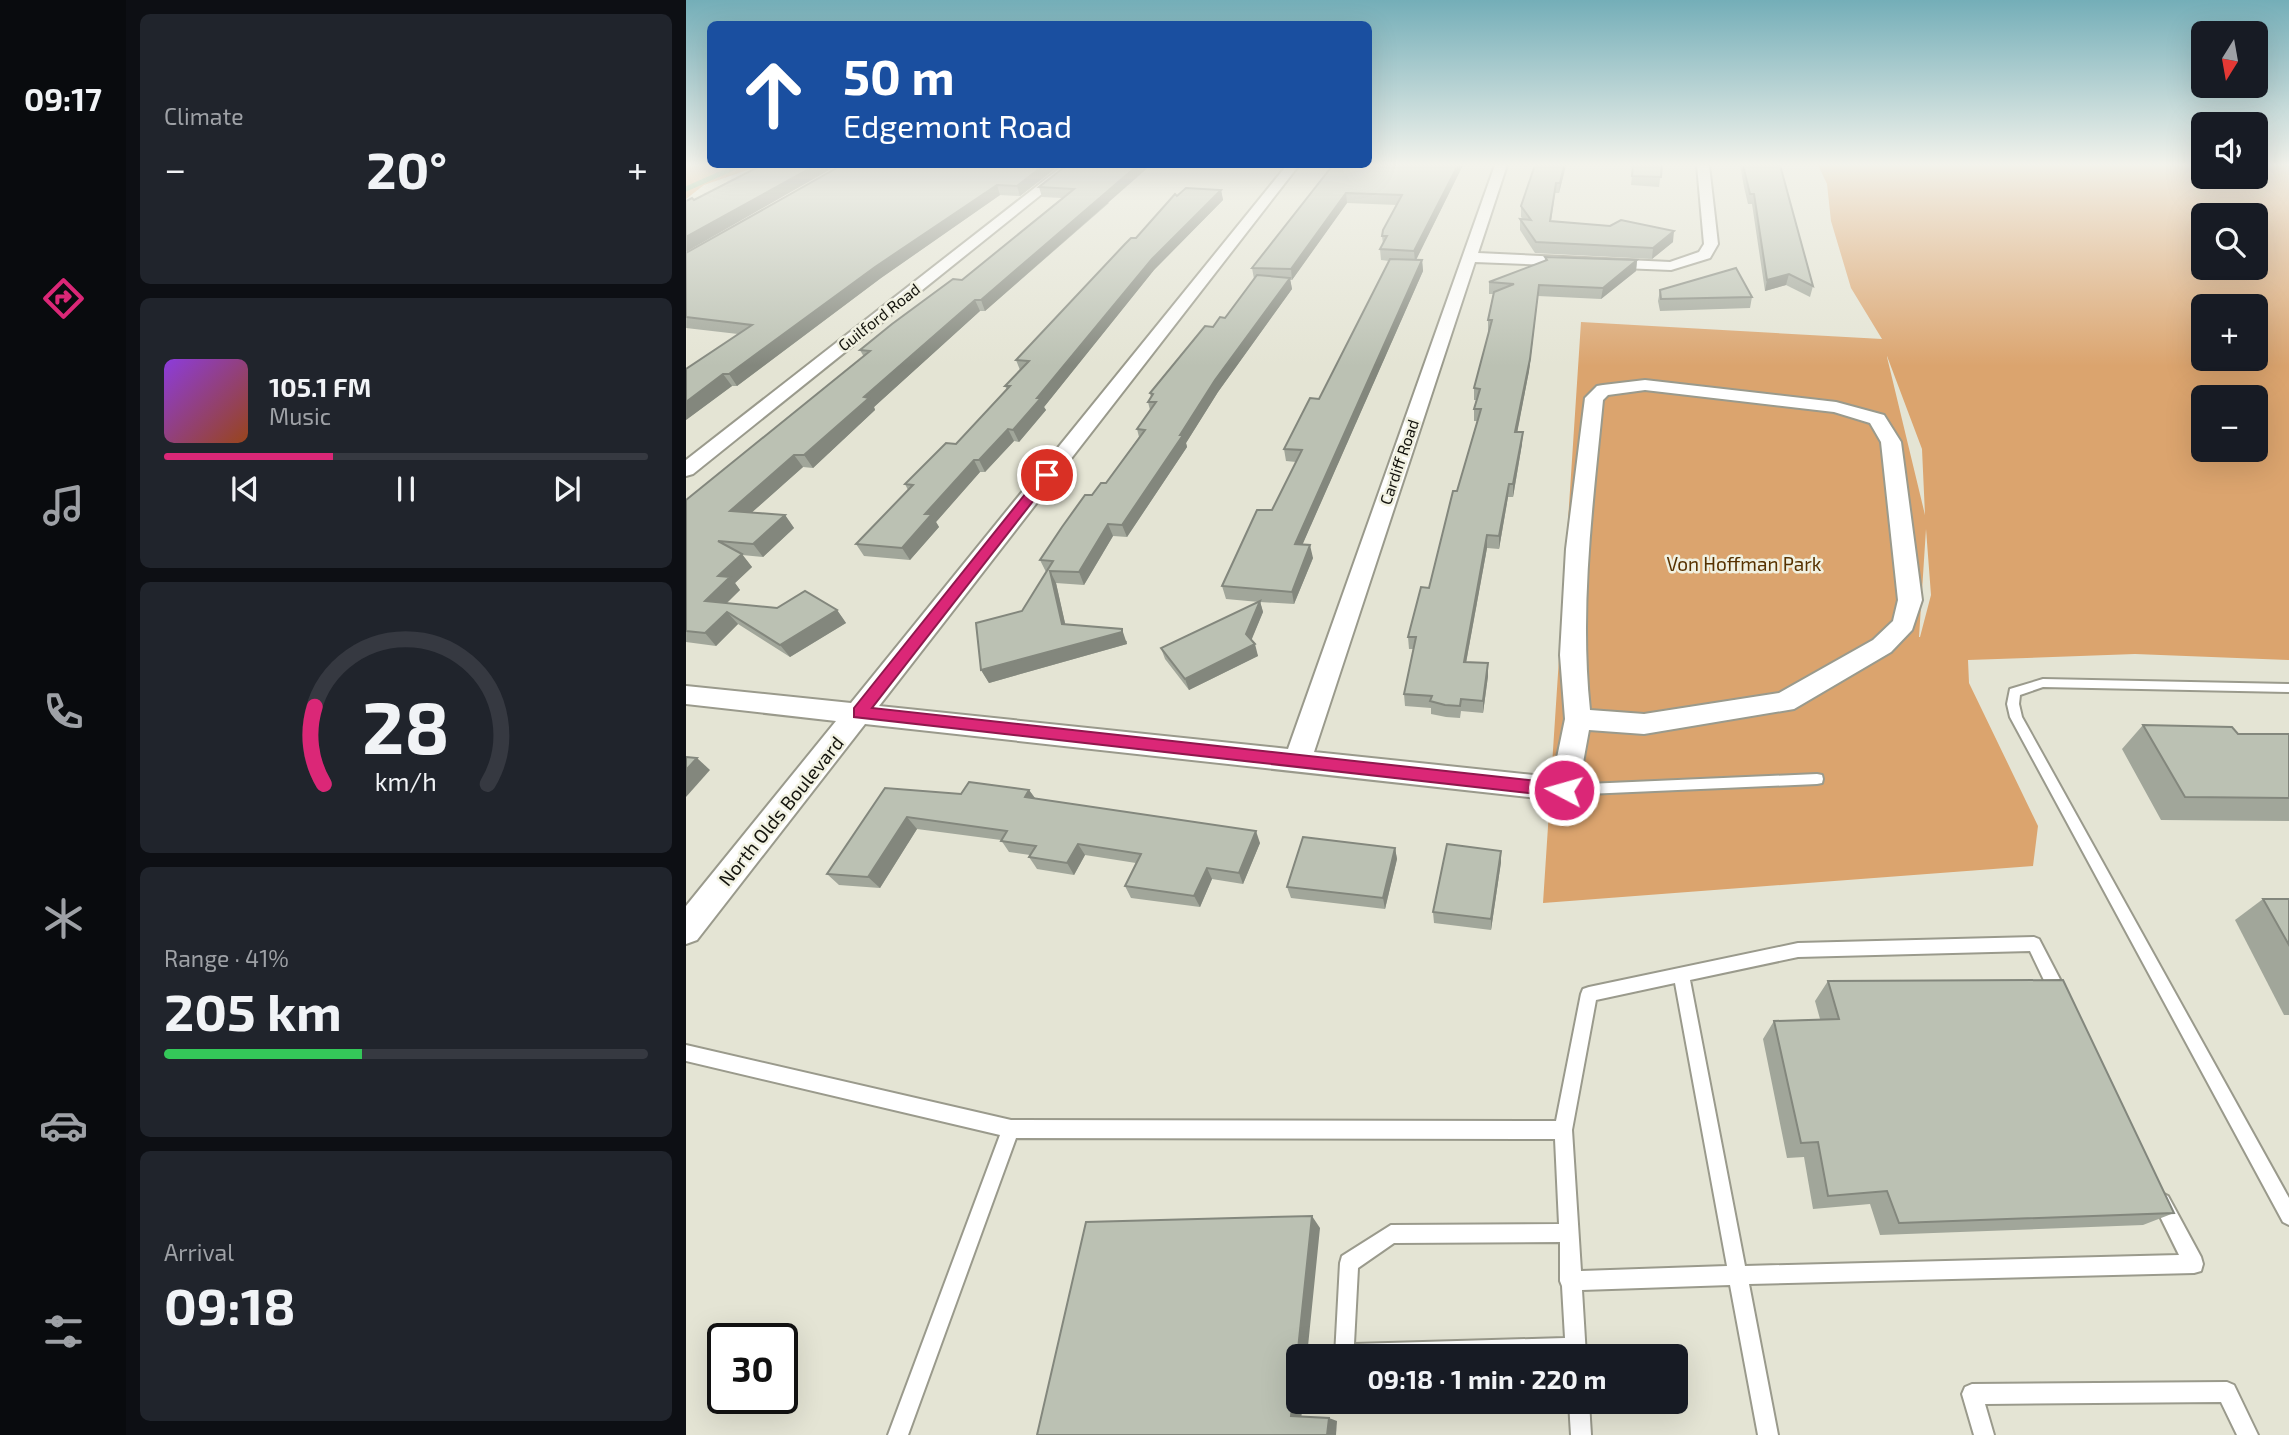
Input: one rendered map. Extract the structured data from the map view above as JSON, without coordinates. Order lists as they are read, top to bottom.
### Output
{
  "streets": {
    "street": ["Guilford Road", "Cardiff Road", "North Olds Boulevard"]
  },
  "parks": ["Von Hoffman Park"],
  "north": "bottom",
  "page": {
    "tabs": "09:17",
    "tile": [
      "Climate",
      ["Range · 41%", "205 km"],
      ["Arrival", "09:18"]
    ],
    "map_buttons": ["+", "−"],
    "turn": ["50 m", "Edgemont Road"],
    "heat": ["−", "20°", "+"],
    "song": ["105.1 FM", "Music"],
    "limit": "30",
    "trip": "09:18 · 1 min · 220 m",
    "gauge": ["28", "km/h"]
  }
}
